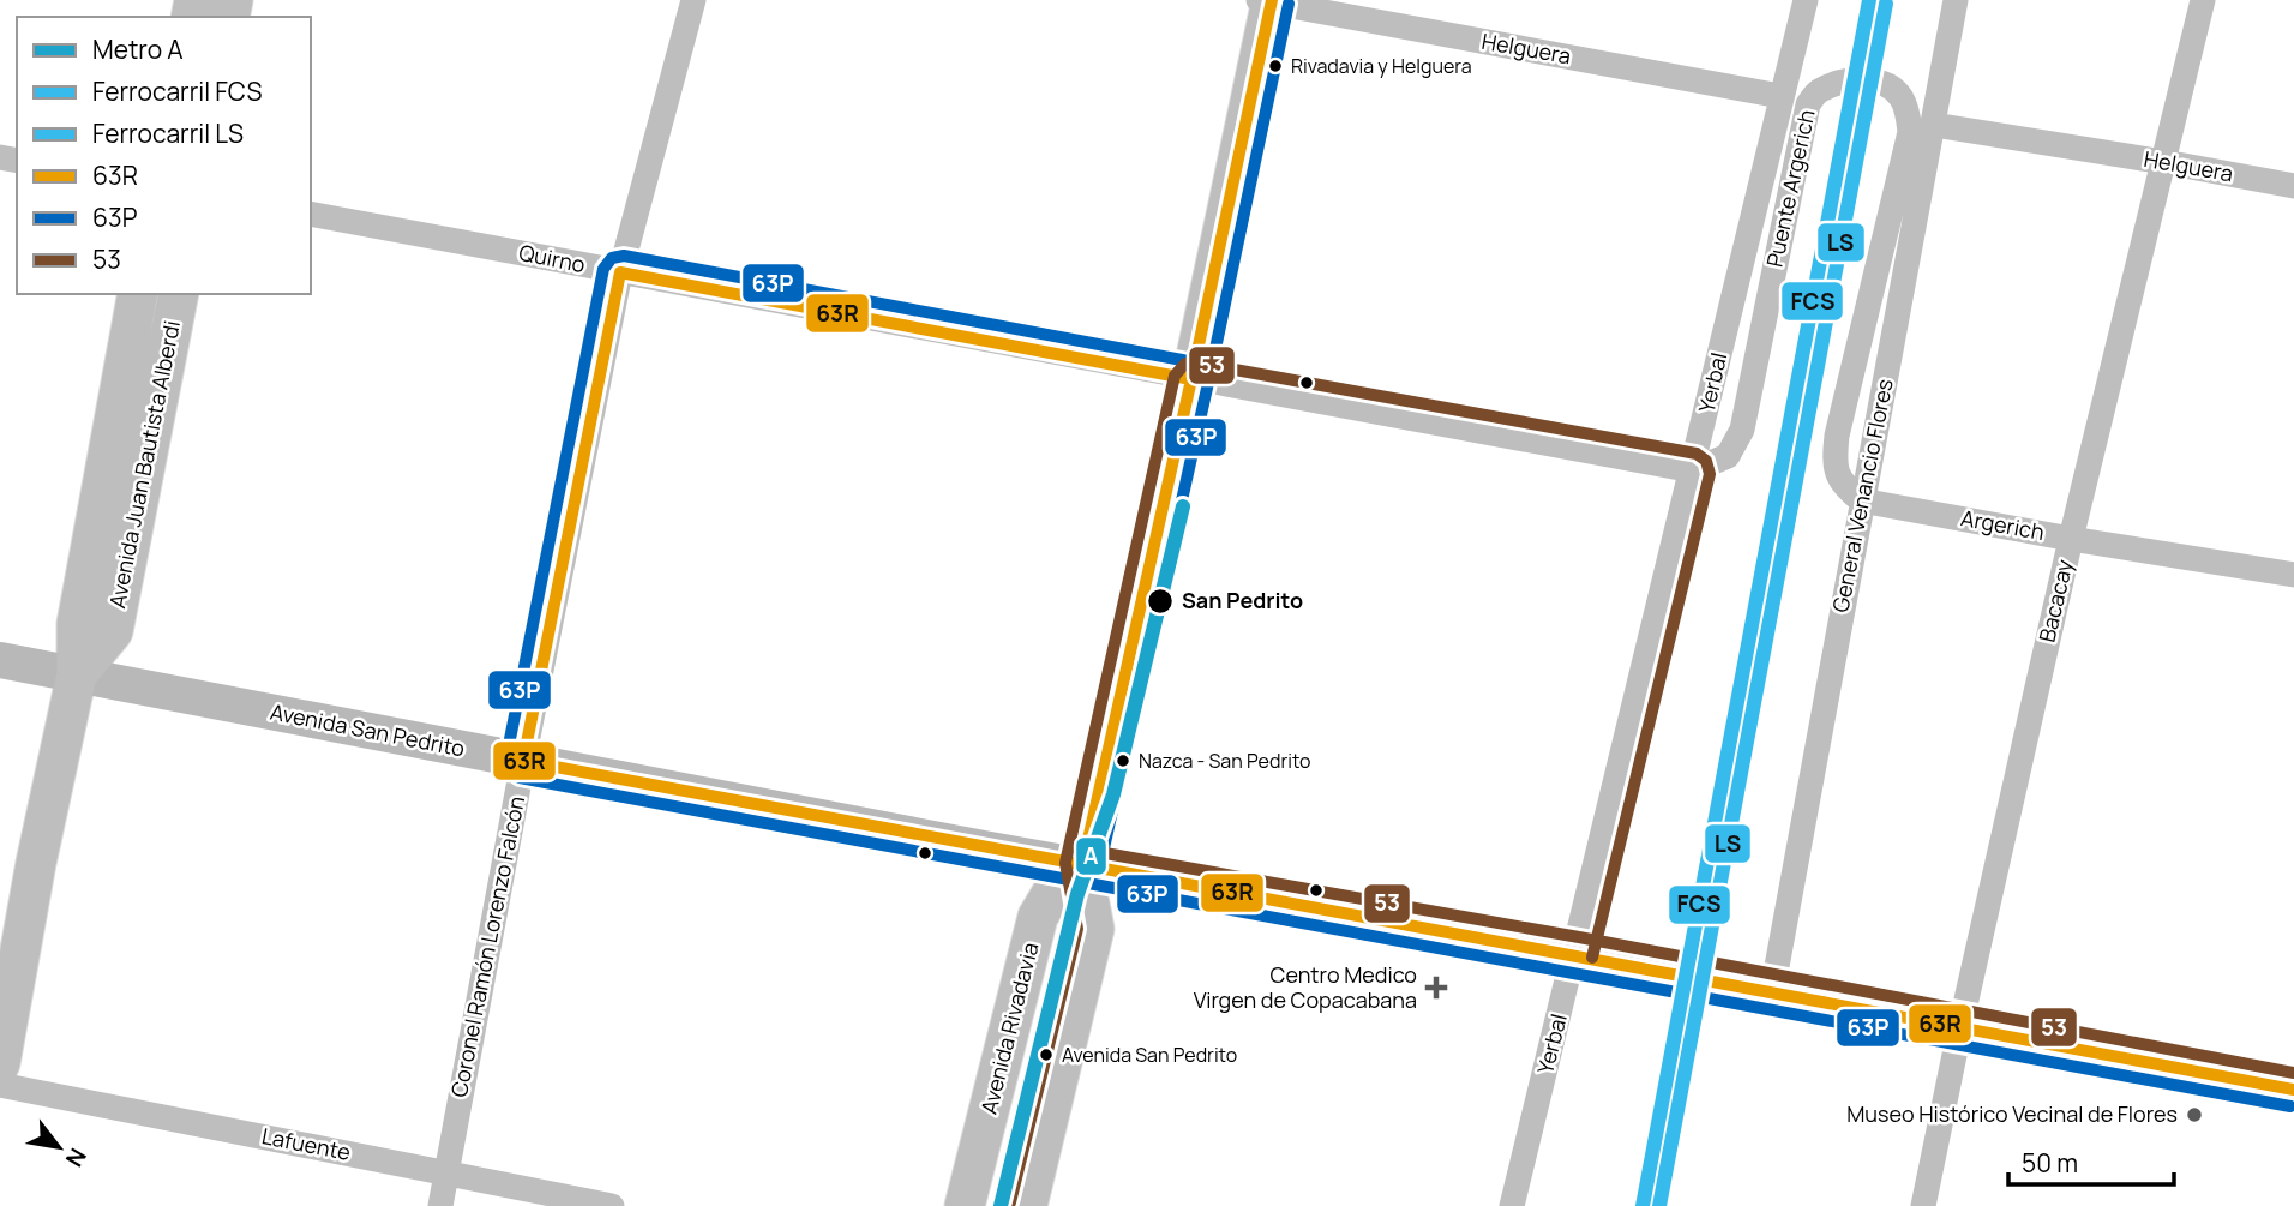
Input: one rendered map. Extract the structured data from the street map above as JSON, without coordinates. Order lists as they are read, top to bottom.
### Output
{
  "streets": {
    "main road": ["Avenida Juan Bautista Alberdi", "Avenida San Pedrito", "Avenida Rivadavia"],
    "street": [
      "Helguera",
      "Puente Argerich",
      "Quirno",
      "Yerbal",
      "General Venancio Flores",
      "Argerich",
      "Bacacay",
      "Coronel Ramón Lorenzo Falcón",
      "Lafuente"
    ]
  },
  "crossings": [
    ["Helguera", "Yerbal"],
    ["Helguera", "General Venancio Flores"],
    ["Helguera", "Bacacay"],
    ["Puente Argerich", "Yerbal"],
    ["Puente Argerich", "General Venancio Flores"],
    ["Puente Argerich", "Argerich"],
    ["Quirno", "Coronel Ramón Lorenzo Falcón"],
    ["Yerbal", "Avenida San Pedrito"],
    ["Avenida Juan Bautista Alberdi", "Avenida San Pedrito"],
    ["General Venancio Flores", "Argerich"],
    ["General Venancio Flores", "Avenida San Pedrito"],
    ["Argerich", "Bacacay"],
    ["Bacacay", "Avenida San Pedrito"],
    ["Avenida San Pedrito", "Coronel Ramón Lorenzo Falcón"],
    ["Avenida San Pedrito", "Avenida Rivadavia"],
    ["Coronel Ramón Lorenzo Falcón", "Lafuente"]
  ],
  "places": {
    "other": [
      "Rivadavia y Helguera",
      "San Pedrito",
      "Nazca - San Pedrito",
      "Avenida San Pedrito",
      "Museo Histórico Vecinal de Flores"
    ],
    "health": ["Centro Medico Virgen de Copacabana"]
  },
  "lines": [
    "rail line FCS",
    "transit line 63R",
    "rail line LS",
    "transit line 63P",
    "transit line 53",
    "metro line A"
  ],
  "legend": [
    "Metro A",
    "Ferrocarril FCS",
    "Ferrocarril LS",
    "63R",
    "63P",
    "53"
  ],
  "scale_bar": "50 m",
  "north": "bottom right"
}
